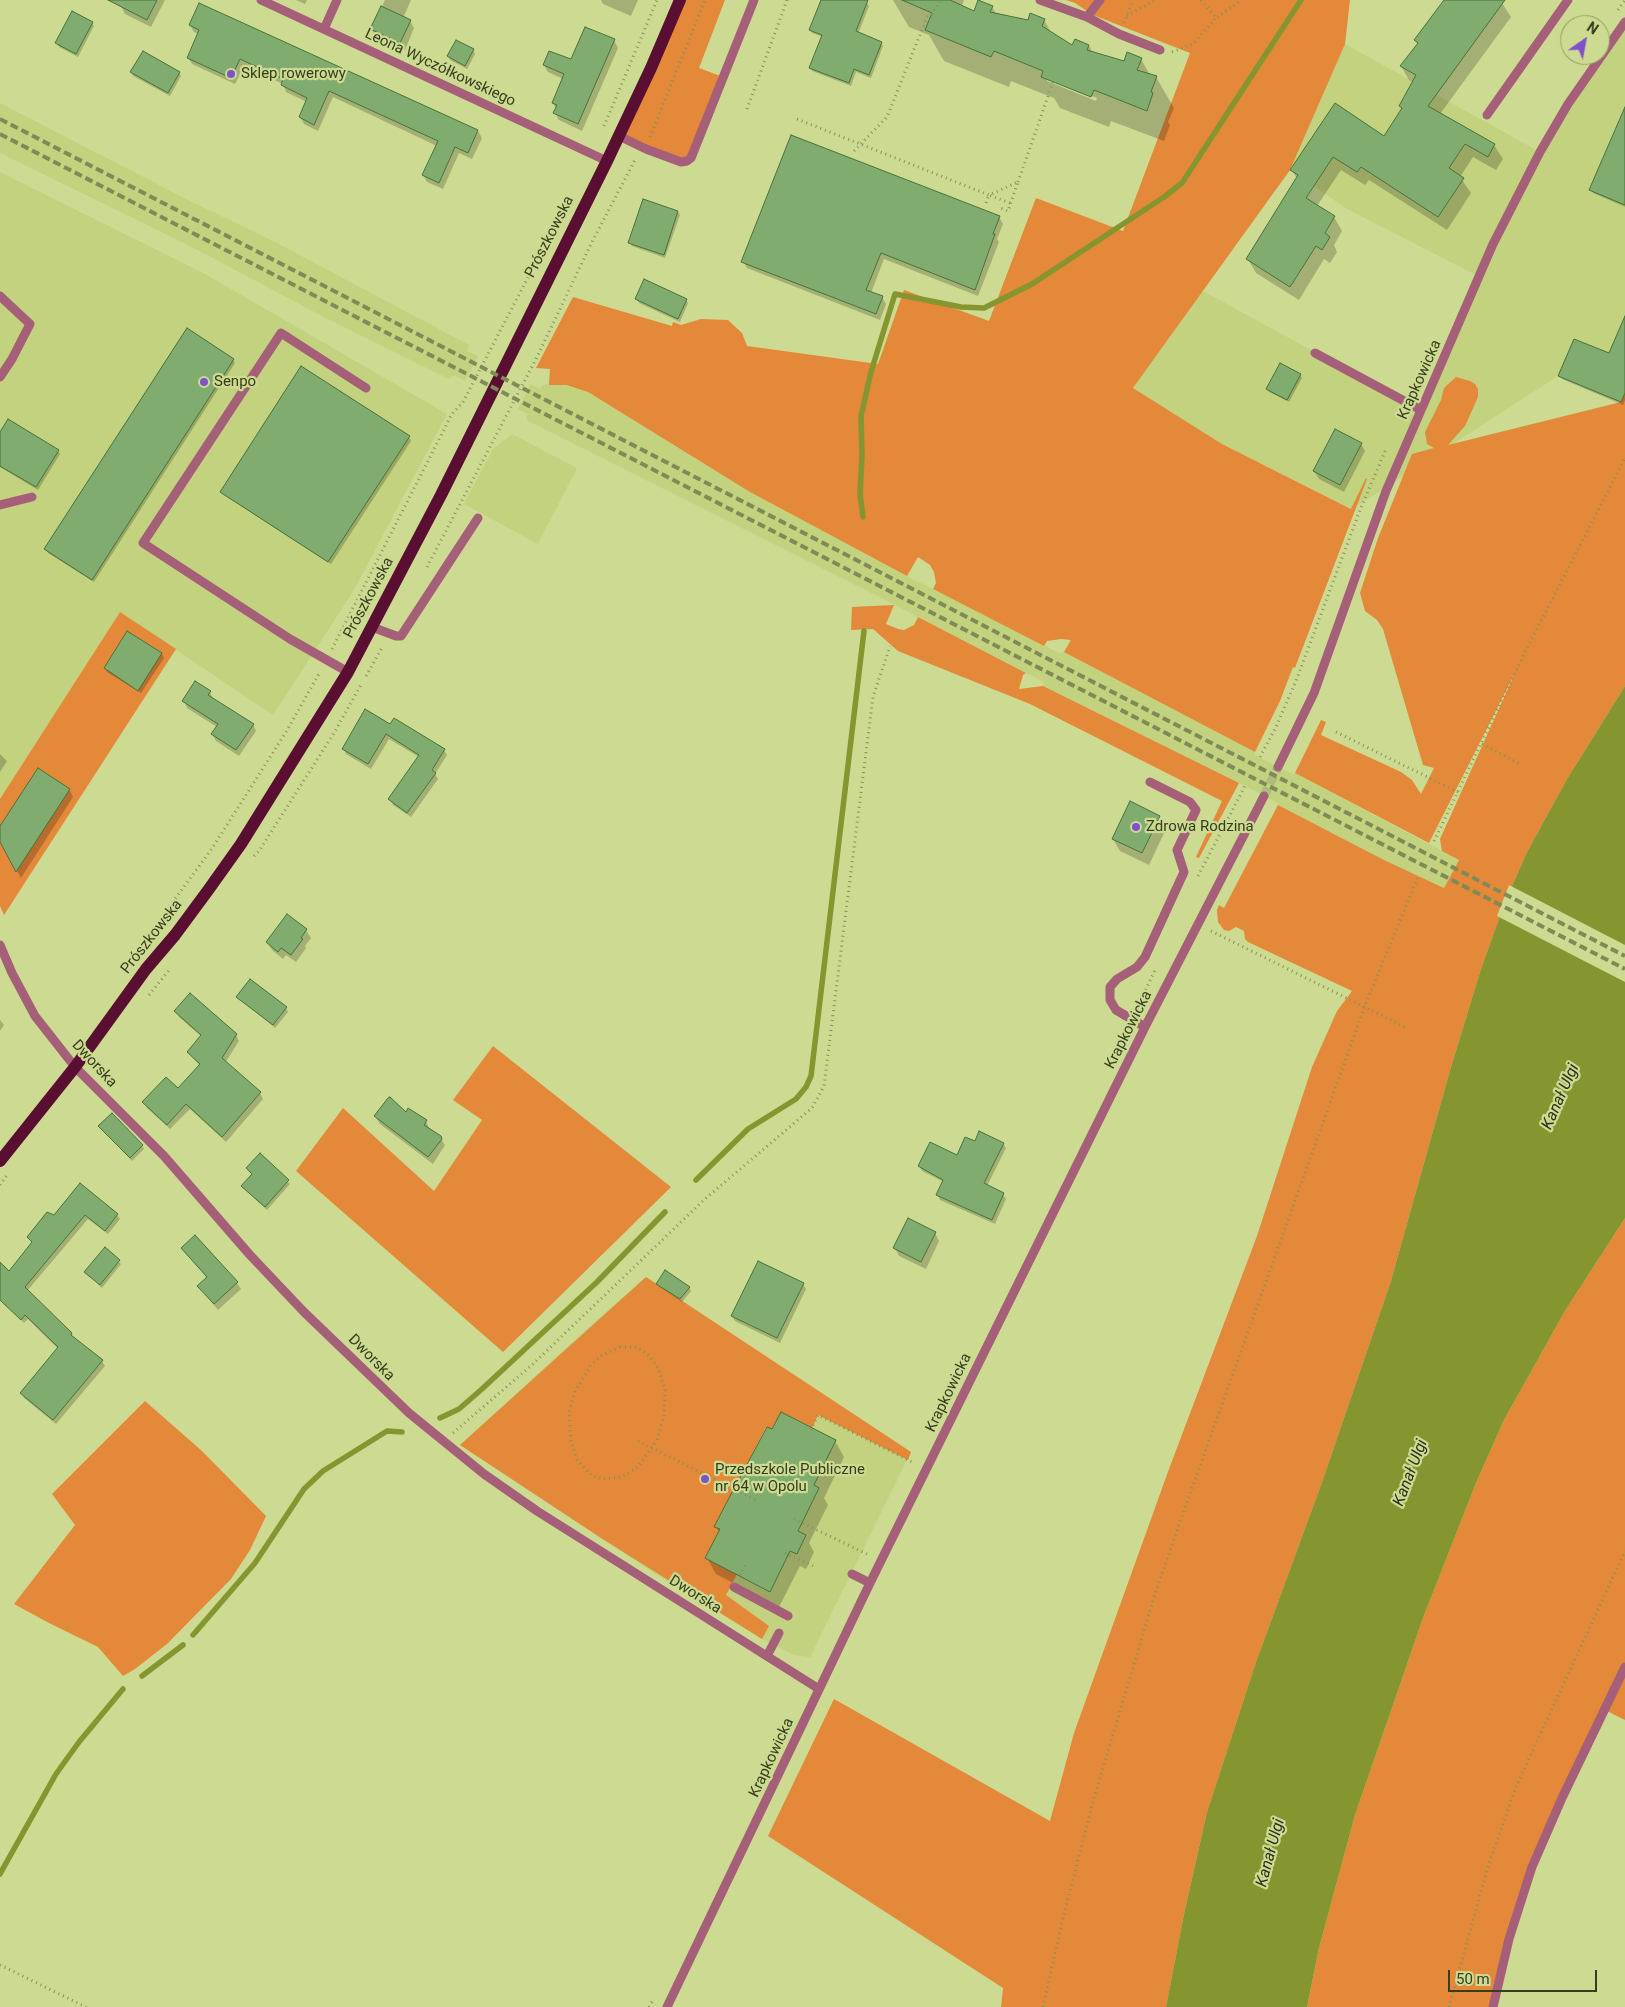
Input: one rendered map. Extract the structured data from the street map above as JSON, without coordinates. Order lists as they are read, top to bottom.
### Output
{
  "streets": {
    "main road": ["Prószkowska"],
    "street": ["Leona Wyczółkowskiego", "Krapkowicka", "Dworska"]
  },
  "crossings": [
    ["Leona Wyczółkowskiego", "Prószkowska"],
    ["Prószkowska", "Dworska"],
    ["Krapkowicka", "Dworska"]
  ],
  "water": ["Kanał Ulgi"],
  "places": [
    "Sklep rowerowy",
    "Senpo",
    "Zdrowa Rodzina",
    "Przedszkole Publiczne nr 64 w Opolu"
  ],
  "scale_bar": "50 m",
  "north": "top right"
}
